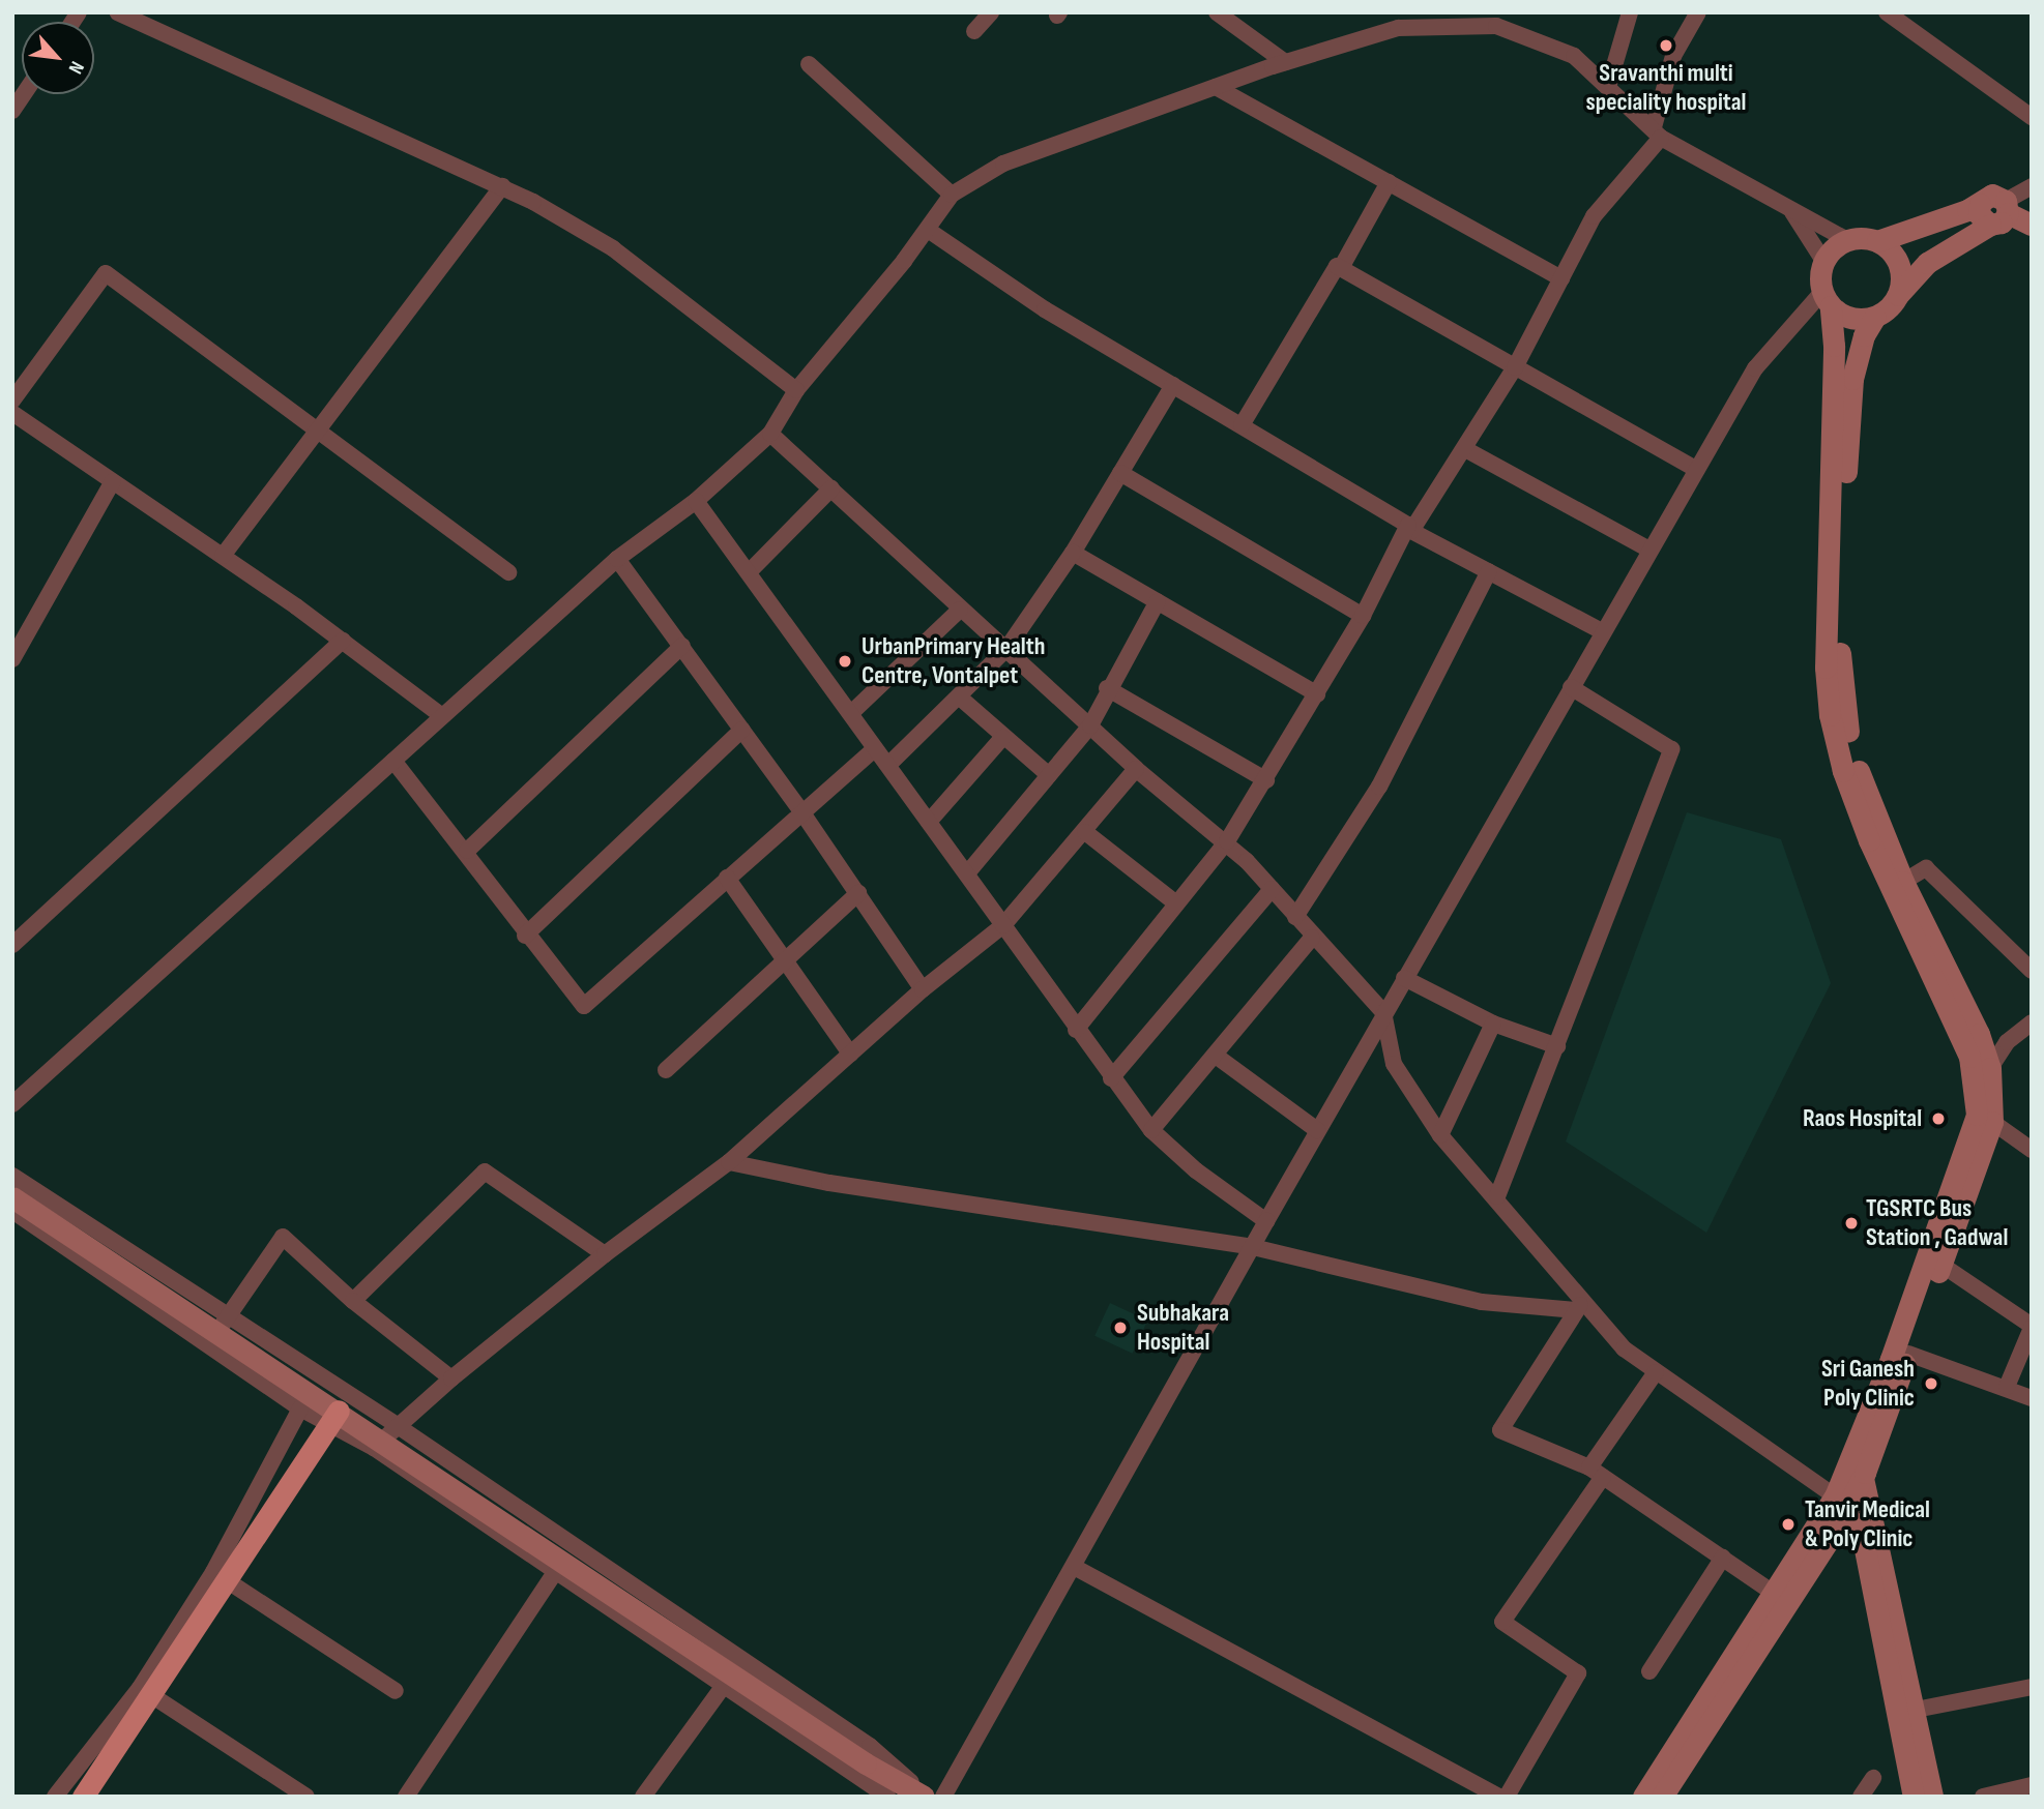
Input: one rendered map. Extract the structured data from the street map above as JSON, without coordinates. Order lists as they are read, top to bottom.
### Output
{
  "places": [
    "Sravanthi multi speciality hospital",
    "UrbanPrimary Health Centre, Vontalpet",
    "Raos Hospital",
    "TGSRTC Bus Station , Gadwal",
    "Subhakara Hospital",
    "Sri Ganesh Poly Clinic",
    "Tanvir Medical & Poly Clinic"
  ],
  "north": "bottom right"
}
